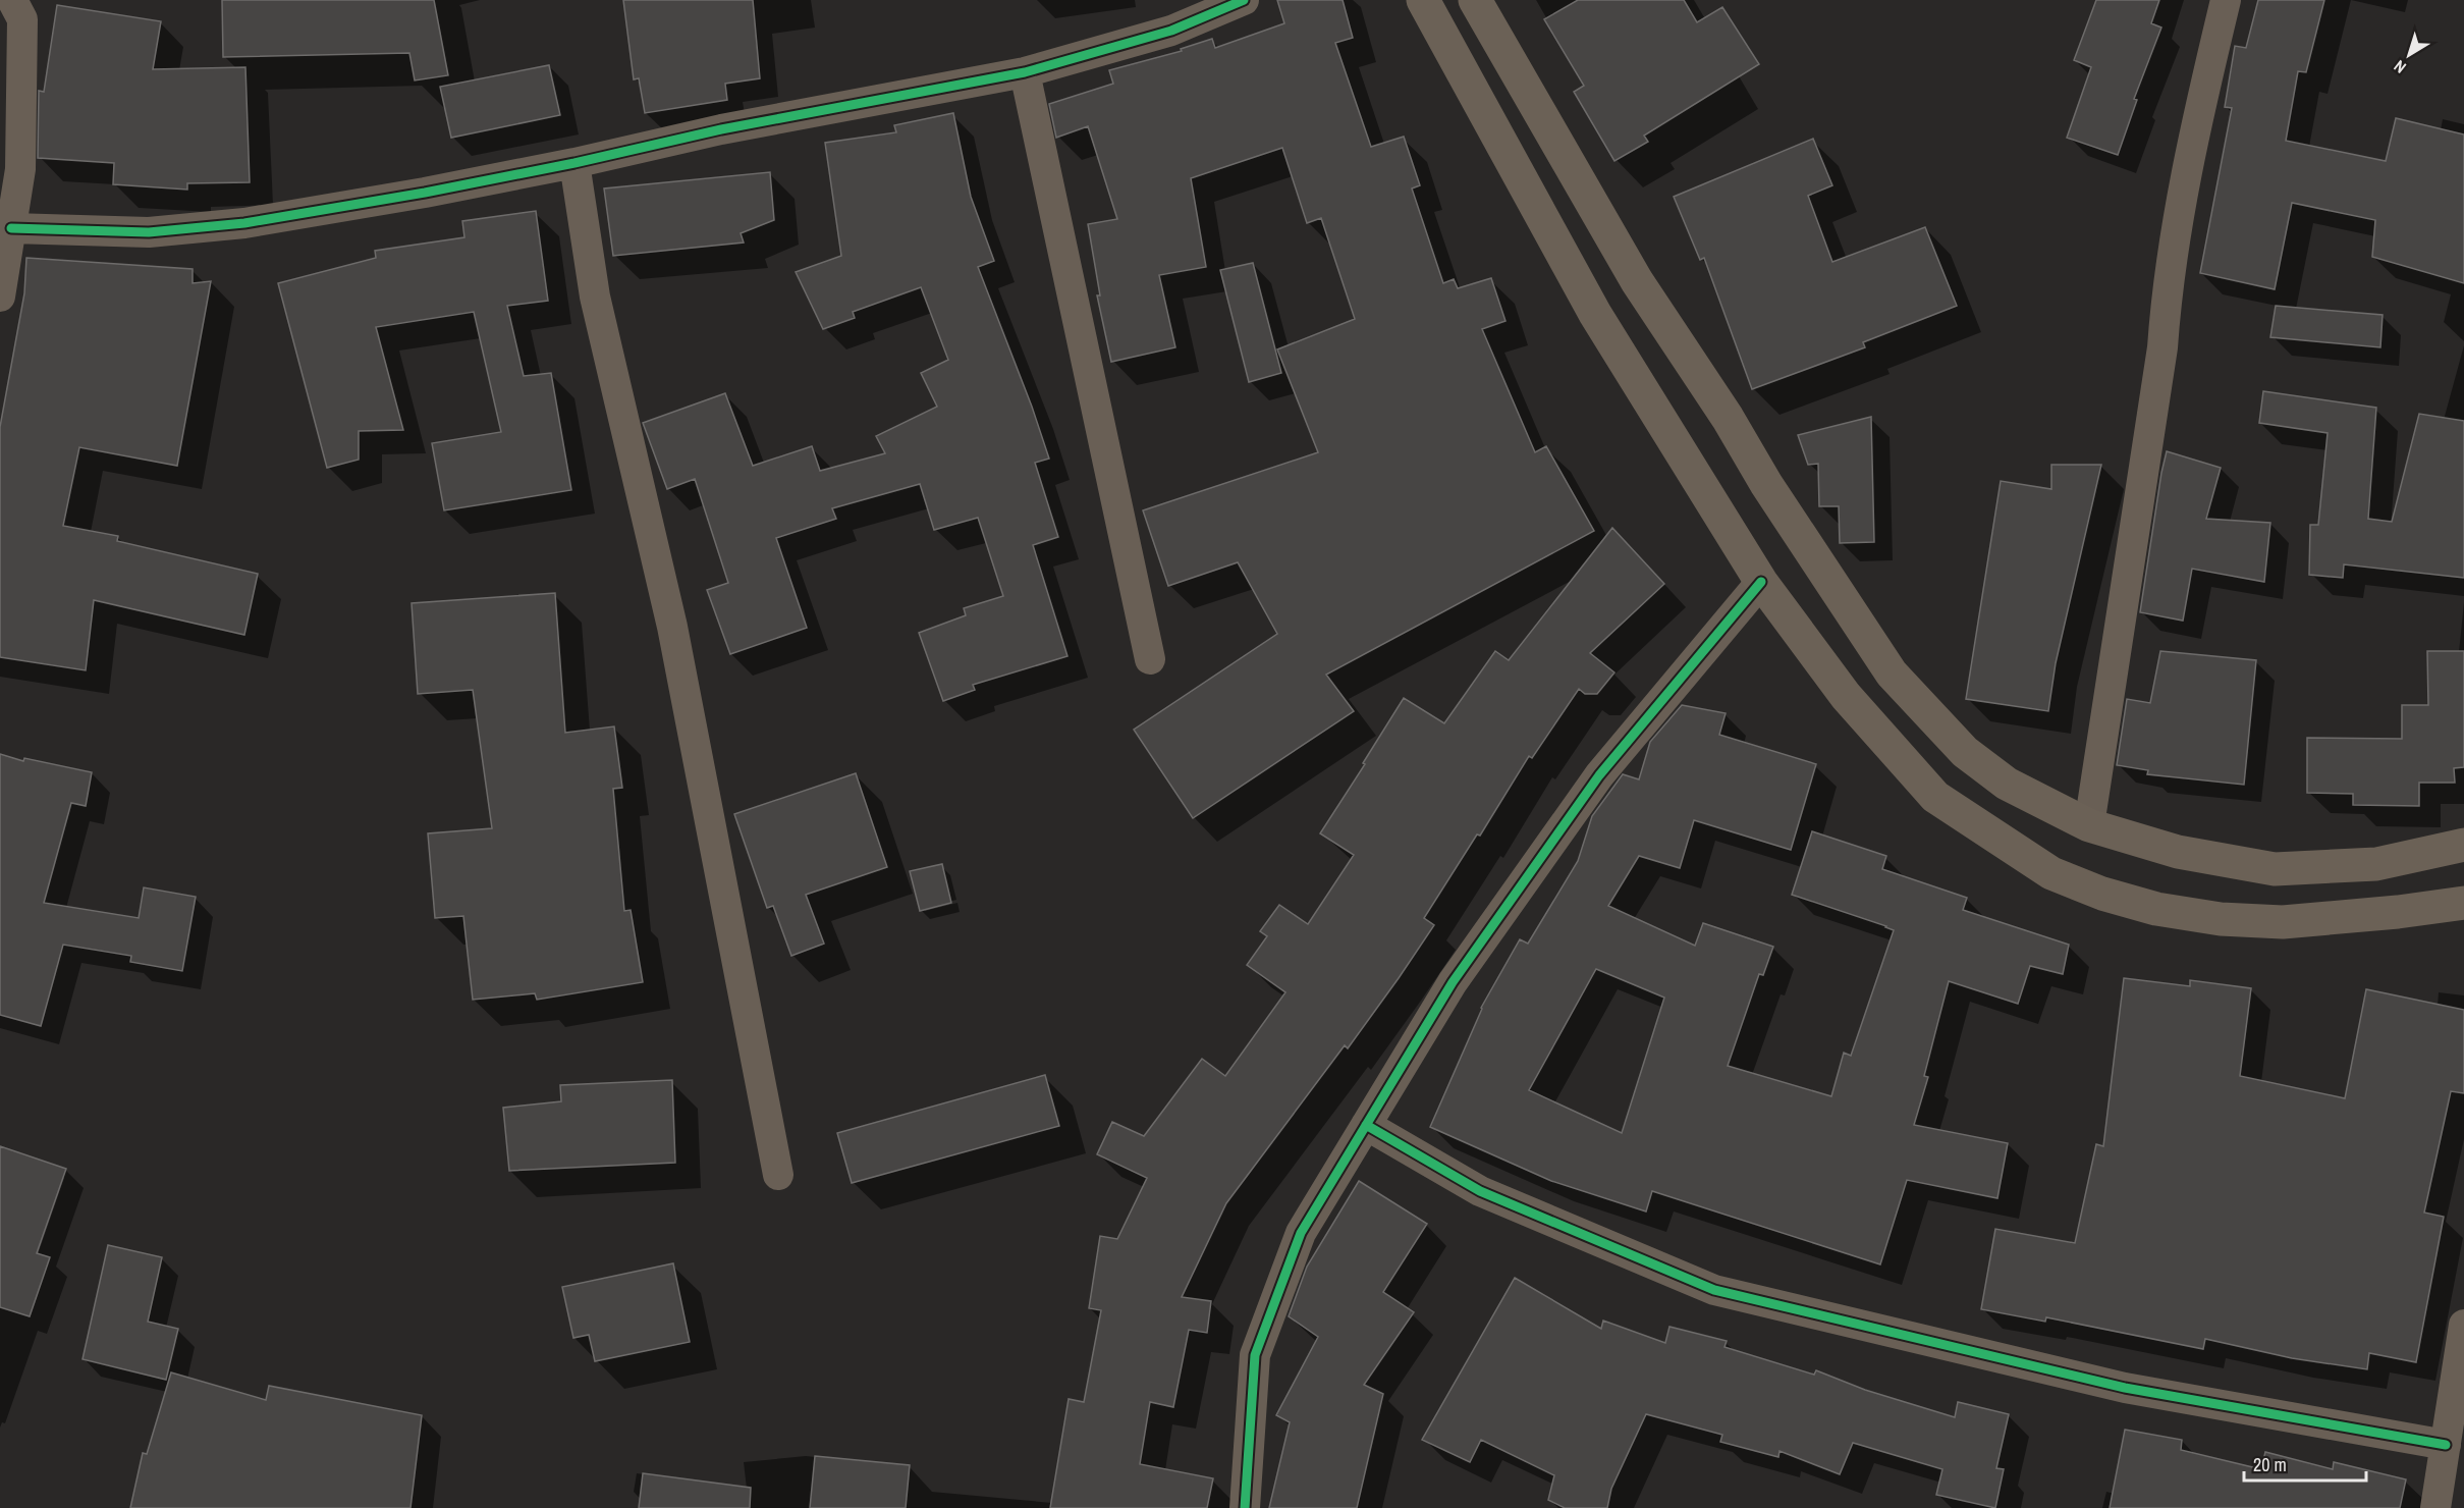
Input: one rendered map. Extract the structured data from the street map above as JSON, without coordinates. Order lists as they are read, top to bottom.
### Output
{
  "scale_bar": "20 m",
  "north": "bottom left"
}
